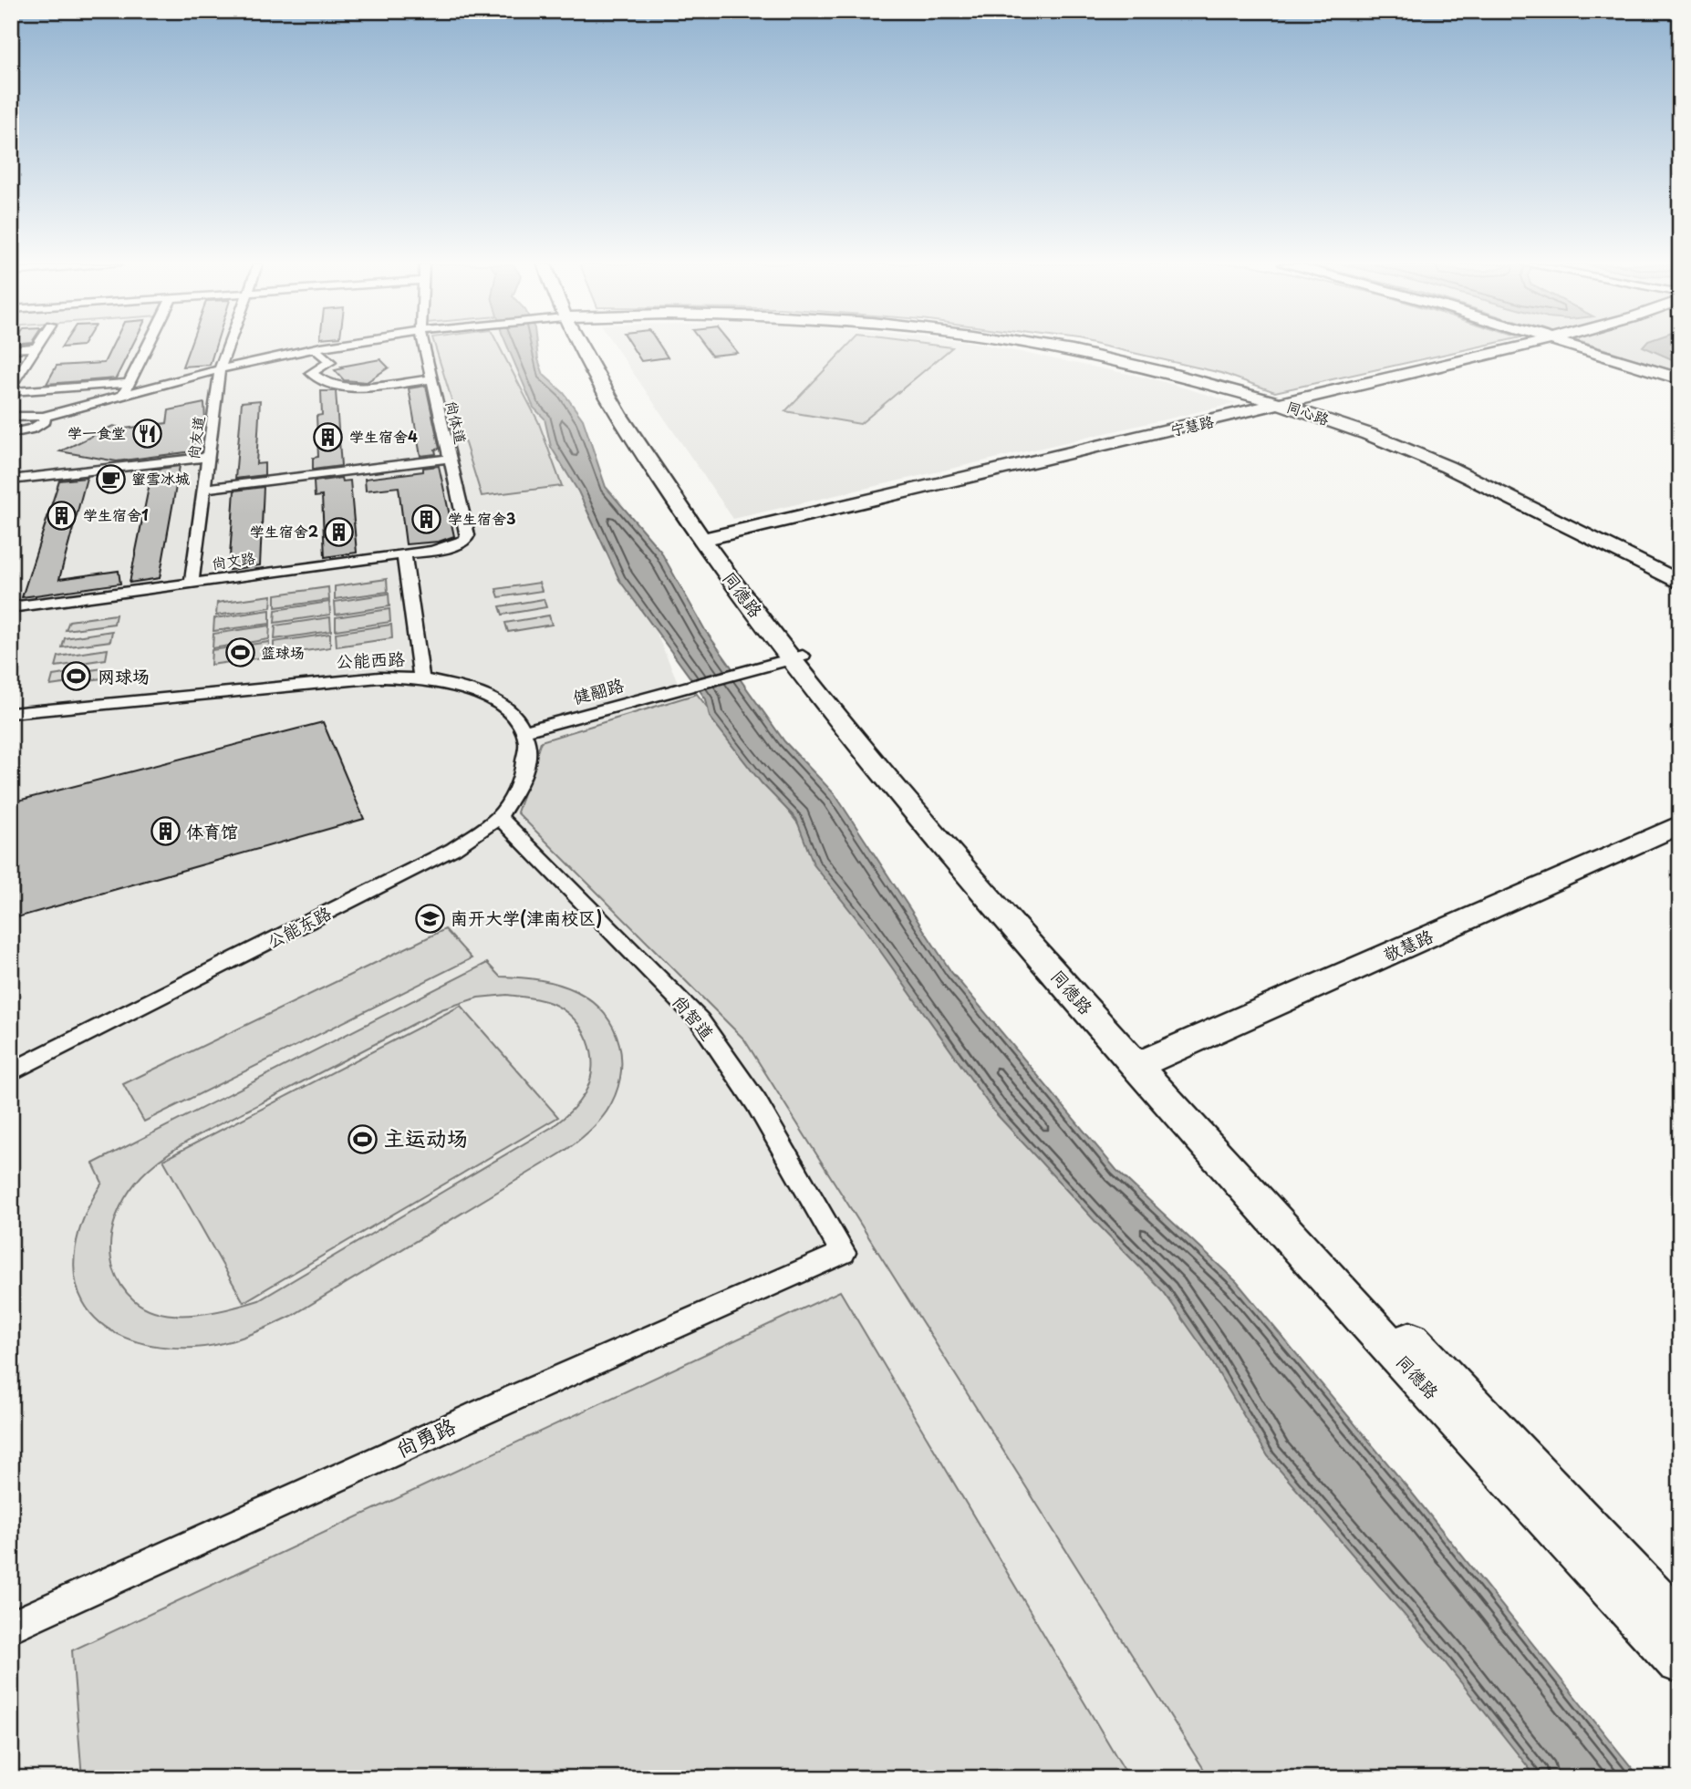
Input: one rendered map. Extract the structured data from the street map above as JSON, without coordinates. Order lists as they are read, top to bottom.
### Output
{
  "streets": {
    "main road": [
      "同心路",
      "宁慧路",
      "同德路",
      "敬慧路"
    ],
    "street": [
      "尚体道",
      "尚友道",
      "尚文路",
      "公能西路",
      "健翮路",
      "公能东路",
      "尚智道",
      "尚勇路"
    ]
  },
  "crossings": [
    ["同心路", "宁慧路"],
    ["尚体道", "尚文路"],
    ["宁慧路", "同德路"],
    ["尚友道", "尚文路"],
    ["同德路", "健翮路"],
    ["同德路", "敬慧路"],
    ["公能西路", "健翮路"],
    ["公能西路", "公能东路"],
    ["健翮路", "公能东路"],
    ["公能东路", "尚智道"],
    ["尚智道", "尚勇路"]
  ],
  "places": {
    "restaurant": ["学一食堂"],
    "building": [
      "学生宿舍4",
      "学生宿舍1",
      "学生宿舍3",
      "学生宿舍2",
      "体育馆"
    ],
    "cafe": ["蜜雪冰城"],
    "sports": ["篮球场", "网球场", "主运动场"],
    "school or university": ["南开大学(津南校区)"]
  }
}
